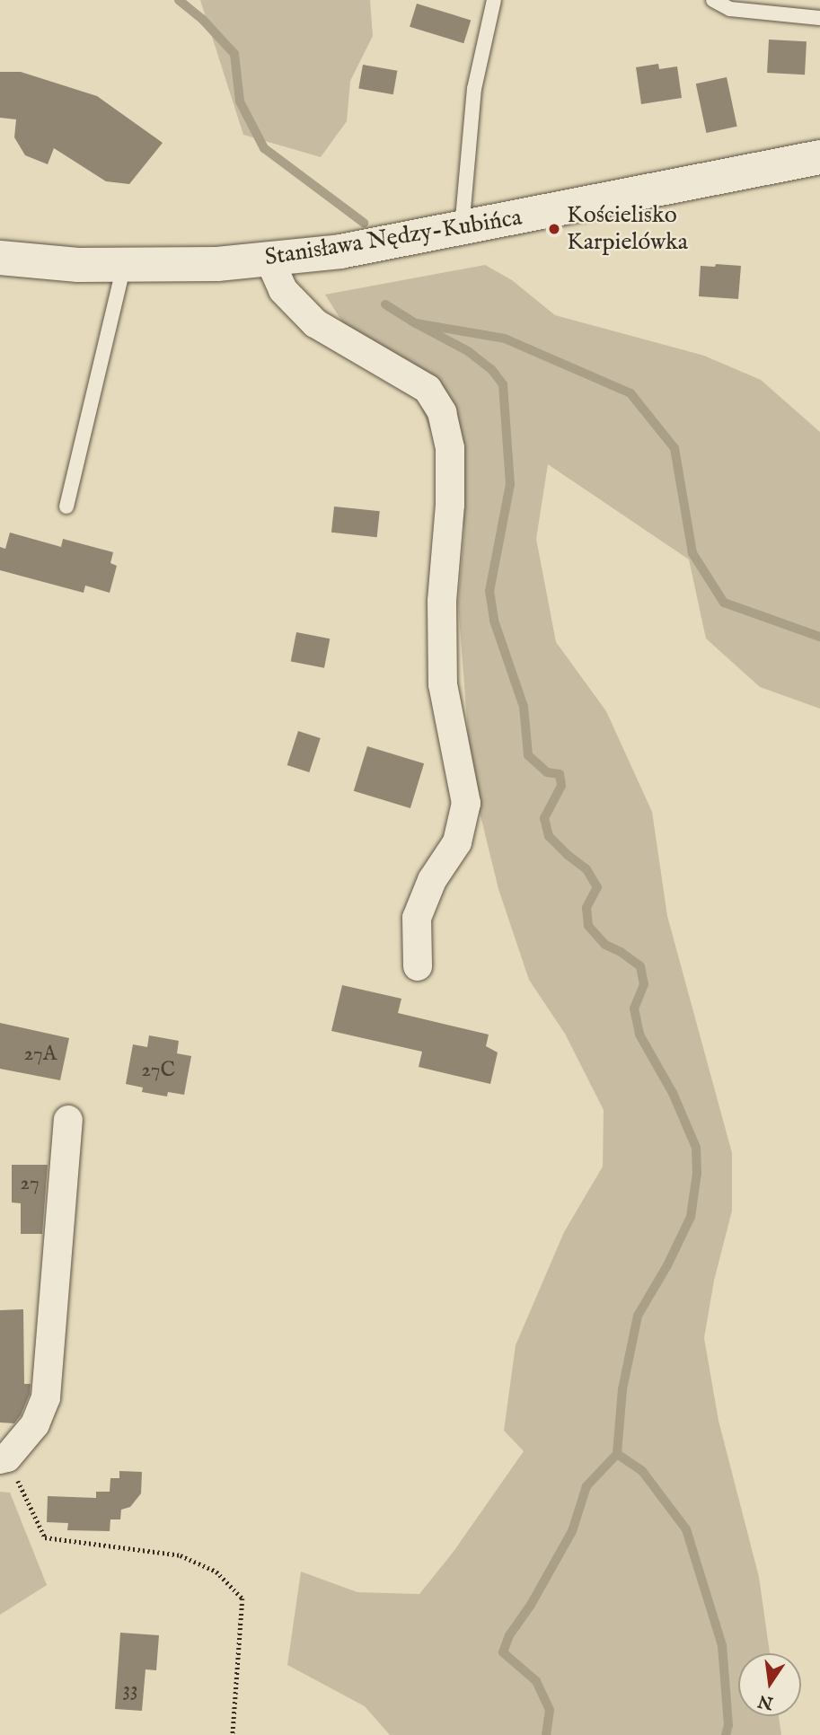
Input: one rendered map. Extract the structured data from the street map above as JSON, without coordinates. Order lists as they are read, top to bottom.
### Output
{
  "streets": {
    "street": ["Stanisława Nędzy-Kubińca"]
  },
  "places": ["Kościelisko Karpielówka"],
  "house_numbers": [
    "27A",
    "27C",
    "27",
    "33"
  ],
  "north": "bottom"
}
